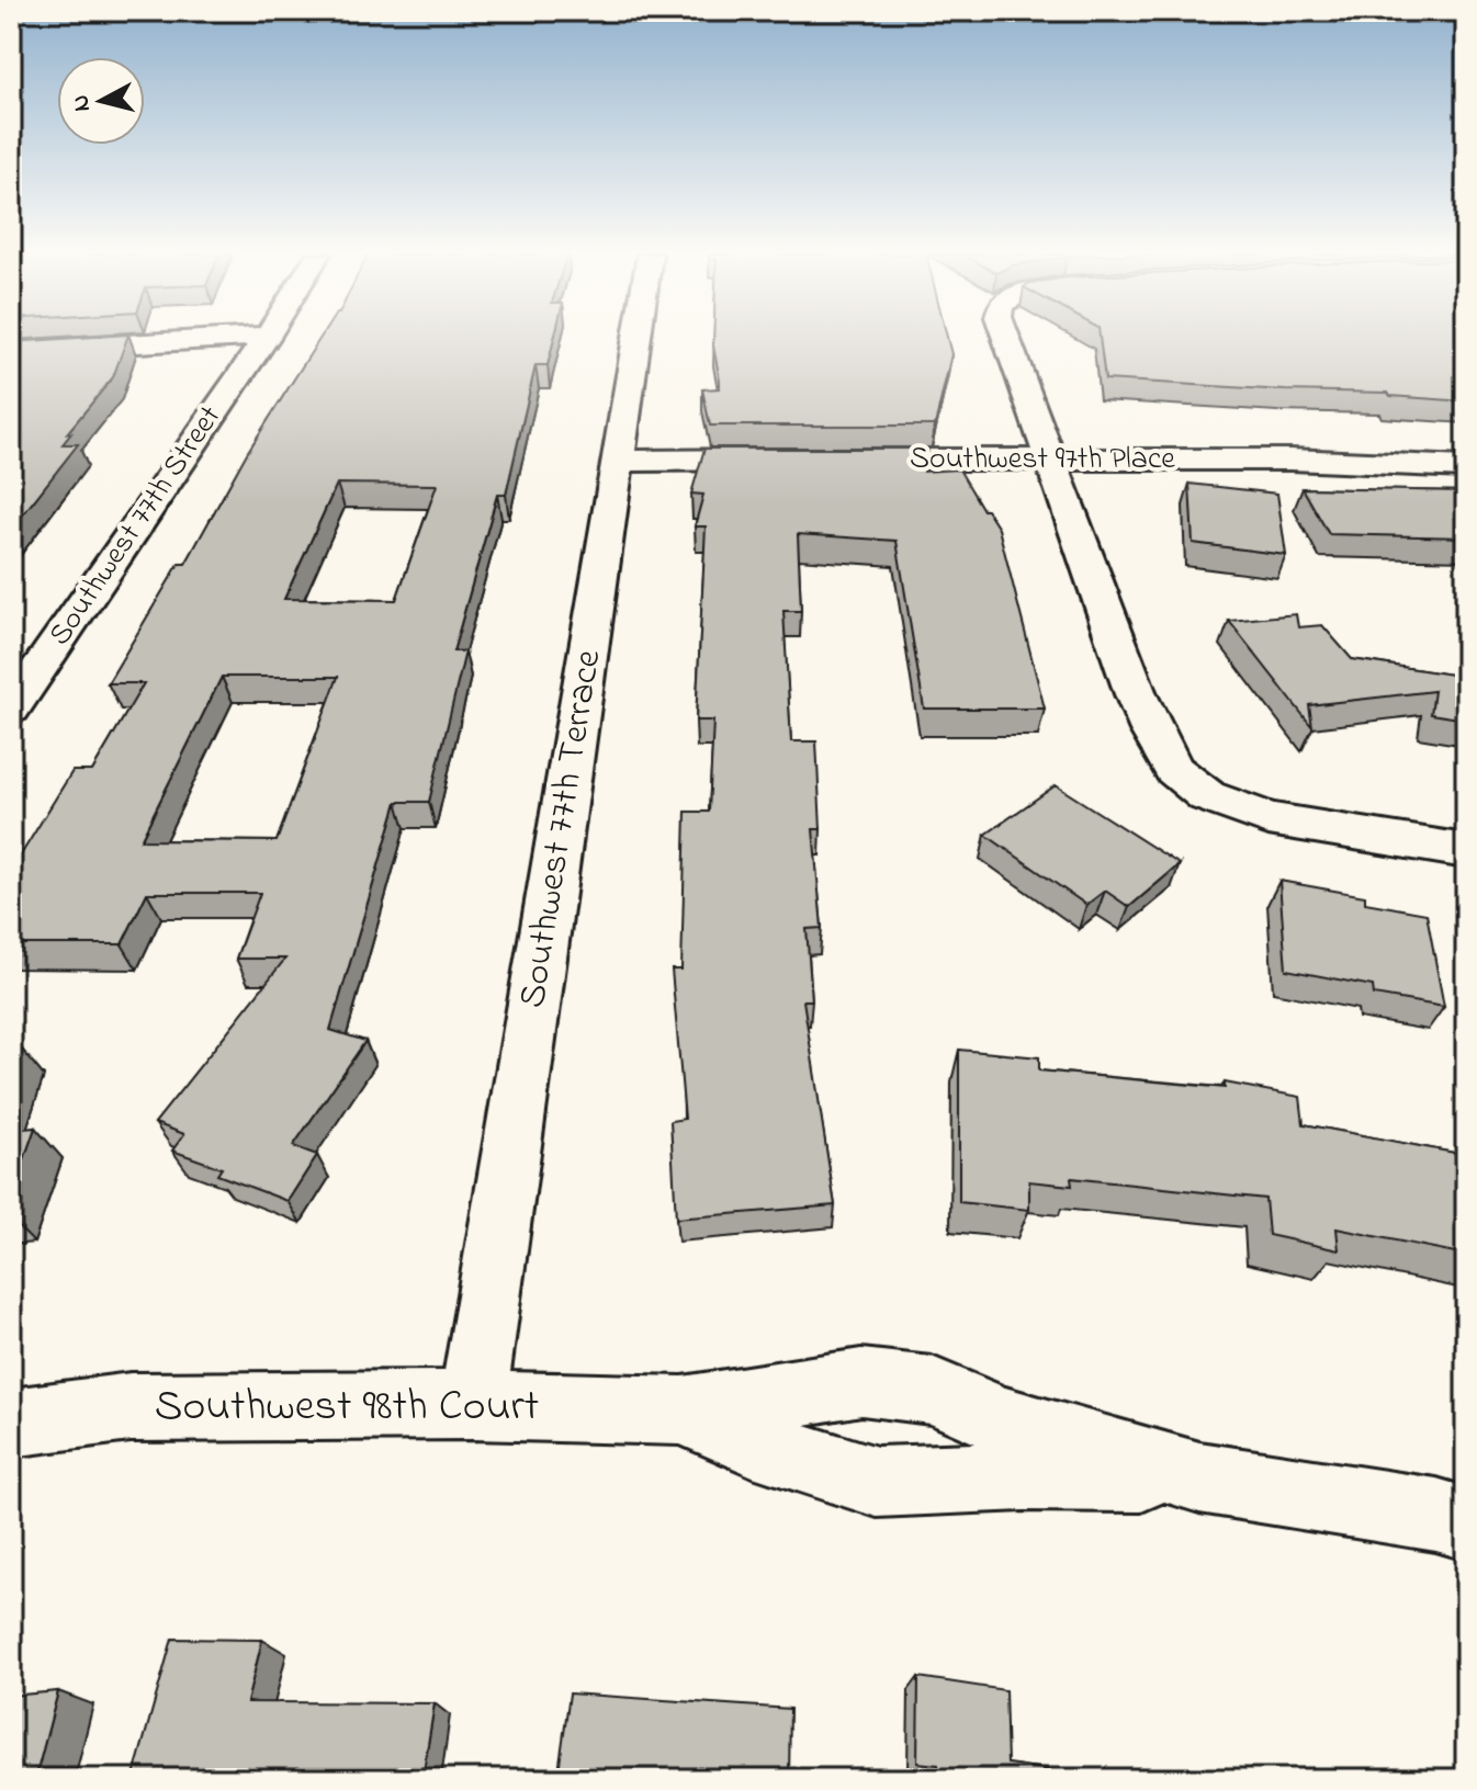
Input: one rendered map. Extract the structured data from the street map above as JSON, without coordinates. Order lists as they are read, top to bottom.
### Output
{
  "streets": {
    "street": [
      "Southwest 97th Place",
      "Southwest 77th Street",
      "Southwest 77th Terrace",
      "Southwest 98th Court"
    ]
  },
  "crossings": [
    ["Southwest 77th Terrace", "Southwest 98th Court"]
  ],
  "north": "left"
}
